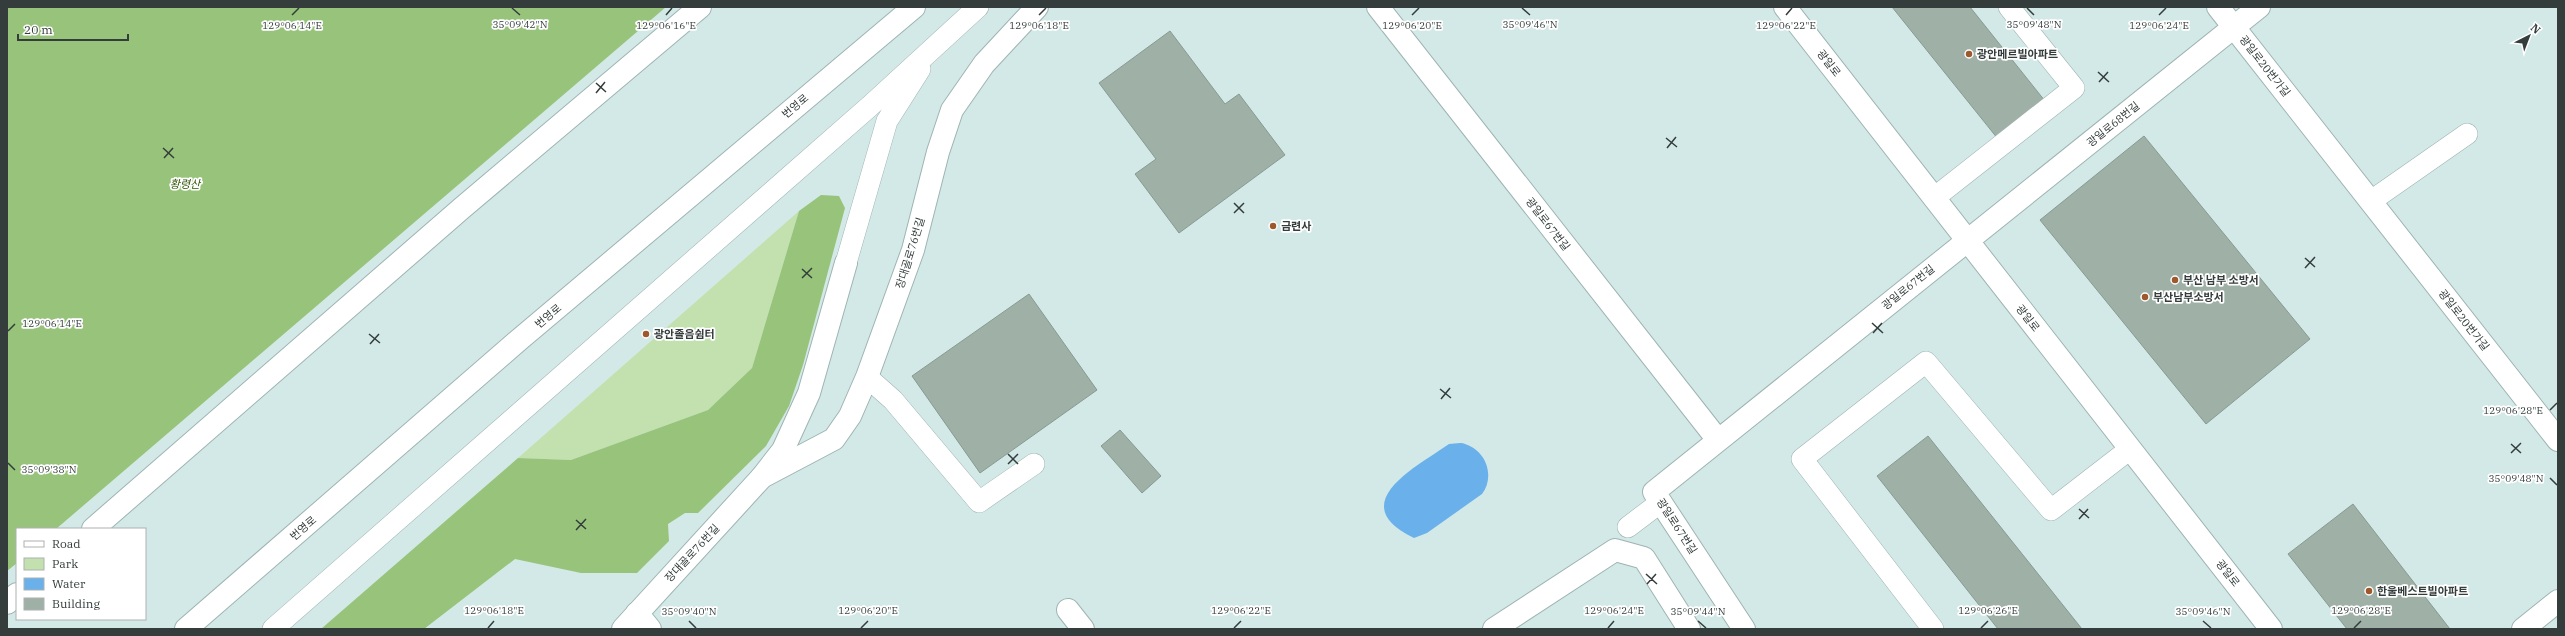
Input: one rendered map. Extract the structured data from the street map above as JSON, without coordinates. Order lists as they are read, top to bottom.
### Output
{
  "streets": {
    "main road": [
      "광일로",
      "광일로20번가길",
      "번영로",
      "광일로68번길",
      "광일로67번길",
      "장대골로76번길"
    ]
  },
  "crossings": [
    ["광일로", "광일로68번길"],
    ["광일로", "광일로67번길"],
    ["광일로20번가길", "광일로68번길"],
    ["광일로68번길", "광일로67번길"]
  ],
  "parks": ["황령산"],
  "places": [
    "광안메르빌아파트",
    "금련사",
    "부산 남부 소방서",
    "부산남부소방서",
    "광안졸음쉼터",
    "한울베스트빌아파트"
  ],
  "legend": [
    "Road",
    "Park",
    "Water",
    "Building"
  ],
  "scale_bar": "20 m",
  "north": "top right",
  "coordinates": [
    "35°09'46\"N",
    "35°09'42\"N",
    "35°09'48\"N",
    "129°06'14\"E",
    "129°06'16\"E",
    "129°06'18\"E",
    "129°06'20\"E",
    "129°06'22\"E",
    "129°06'24\"E",
    "129°06'28\"E",
    "35°09'38\"N",
    "129°06'26\"E",
    "35°09'40\"N",
    "35°09'44\"N"
  ]
}
